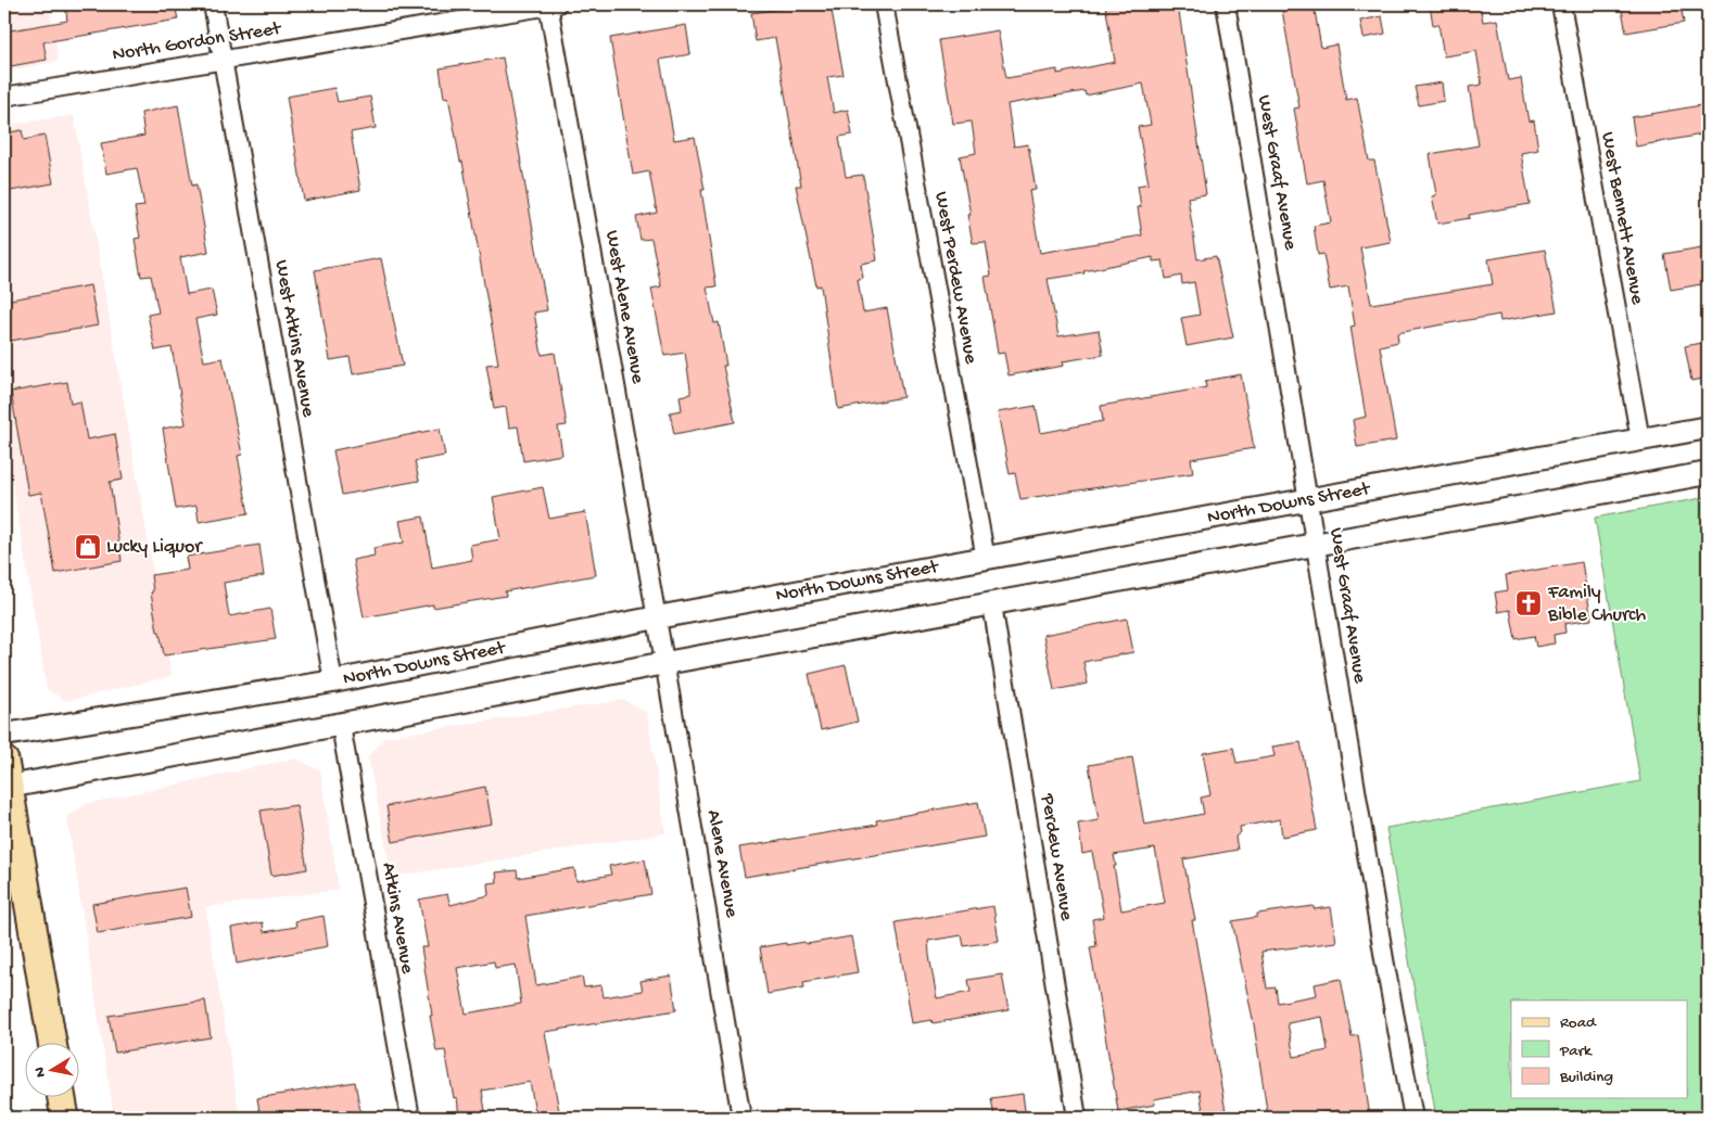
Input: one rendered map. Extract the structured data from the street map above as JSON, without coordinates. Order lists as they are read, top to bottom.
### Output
{
  "streets": {
    "street": [
      "North Gordon Street",
      "West Graaf Avenue",
      "West Bennett Avenue",
      "West Perdew Avenue",
      "West Alene Avenue",
      "West Atkins Avenue",
      "North Downs Street",
      "Perdew Avenue",
      "Alene Avenue",
      "Atkins Avenue"
    ]
  },
  "crossings": [
    ["North Gordon Street", "West Alene Avenue"],
    ["North Gordon Street", "West Atkins Avenue"],
    ["West Graaf Avenue", "North Downs Street"],
    ["West Bennett Avenue", "North Downs Street"],
    ["West Perdew Avenue", "North Downs Street"],
    ["West Alene Avenue", "North Downs Street"],
    ["West Alene Avenue", "Alene Avenue"],
    ["West Atkins Avenue", "North Downs Street"],
    ["North Downs Street", "Alene Avenue"]
  ],
  "places": {
    "shop": ["Lucky Liquor"],
    "church": ["Family Bible Church"]
  },
  "legend": ["Road", "Park", "Building"],
  "north": "left"
}
